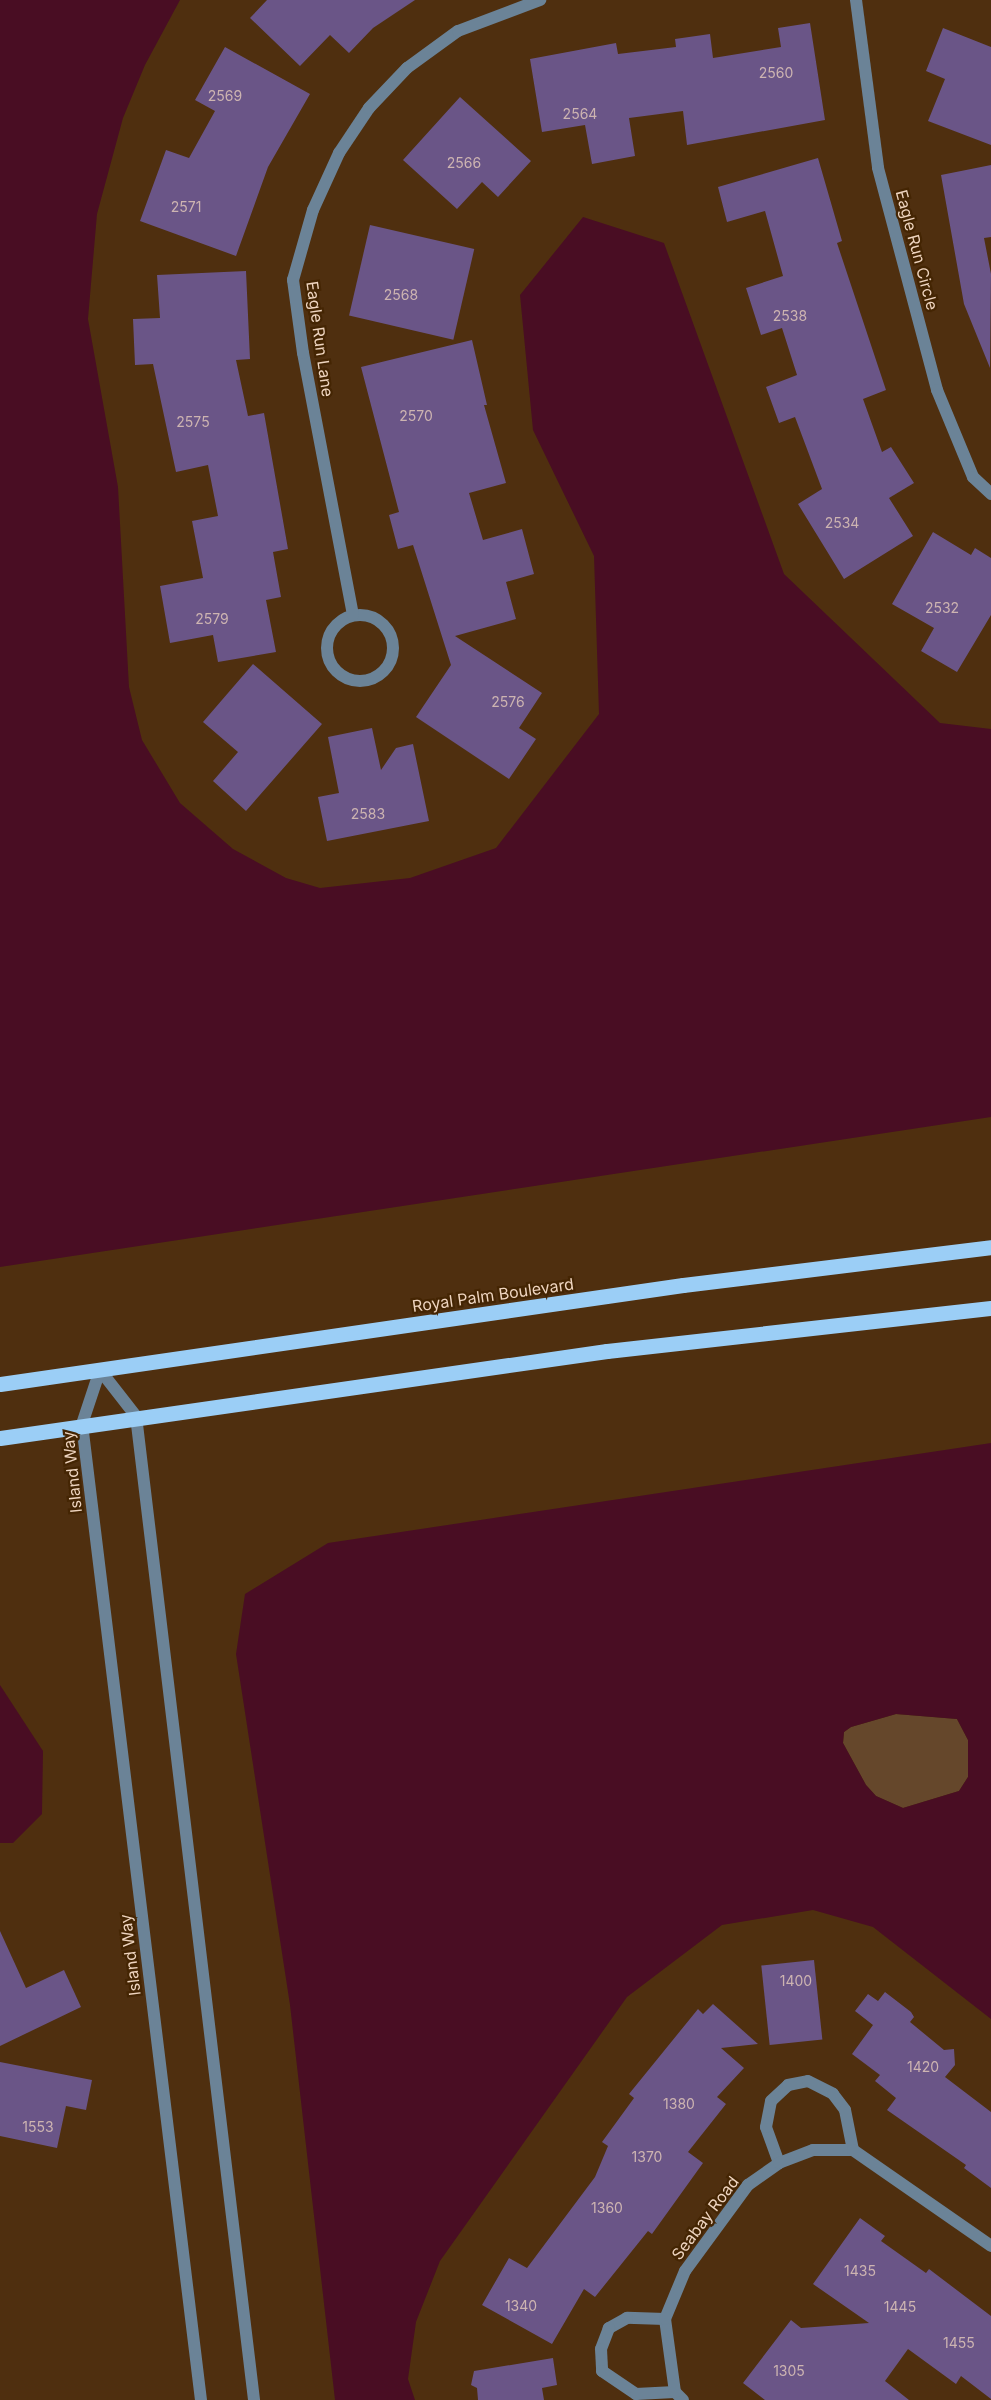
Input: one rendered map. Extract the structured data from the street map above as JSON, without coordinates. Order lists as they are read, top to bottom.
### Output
{
  "streets": {
    "main road": ["Royal Palm Boulevard"],
    "street": [
      "Eagle Run Circle",
      "Eagle Run Lane",
      "Island Way",
      "Seabay Road"
    ]
  },
  "crossings": [
    ["Royal Palm Boulevard", "Island Way"]
  ],
  "house_numbers": [
    "2560",
    "2569",
    "2564",
    "2566",
    "2571",
    "2568",
    "2538",
    "2570",
    "2575",
    "2534",
    "2532",
    "2579",
    "2576",
    "2583",
    "1400",
    "1420",
    "1380",
    "1553",
    "1370",
    "1360",
    "1435",
    "1340",
    "1445",
    "1455",
    "1305"
  ]
}
